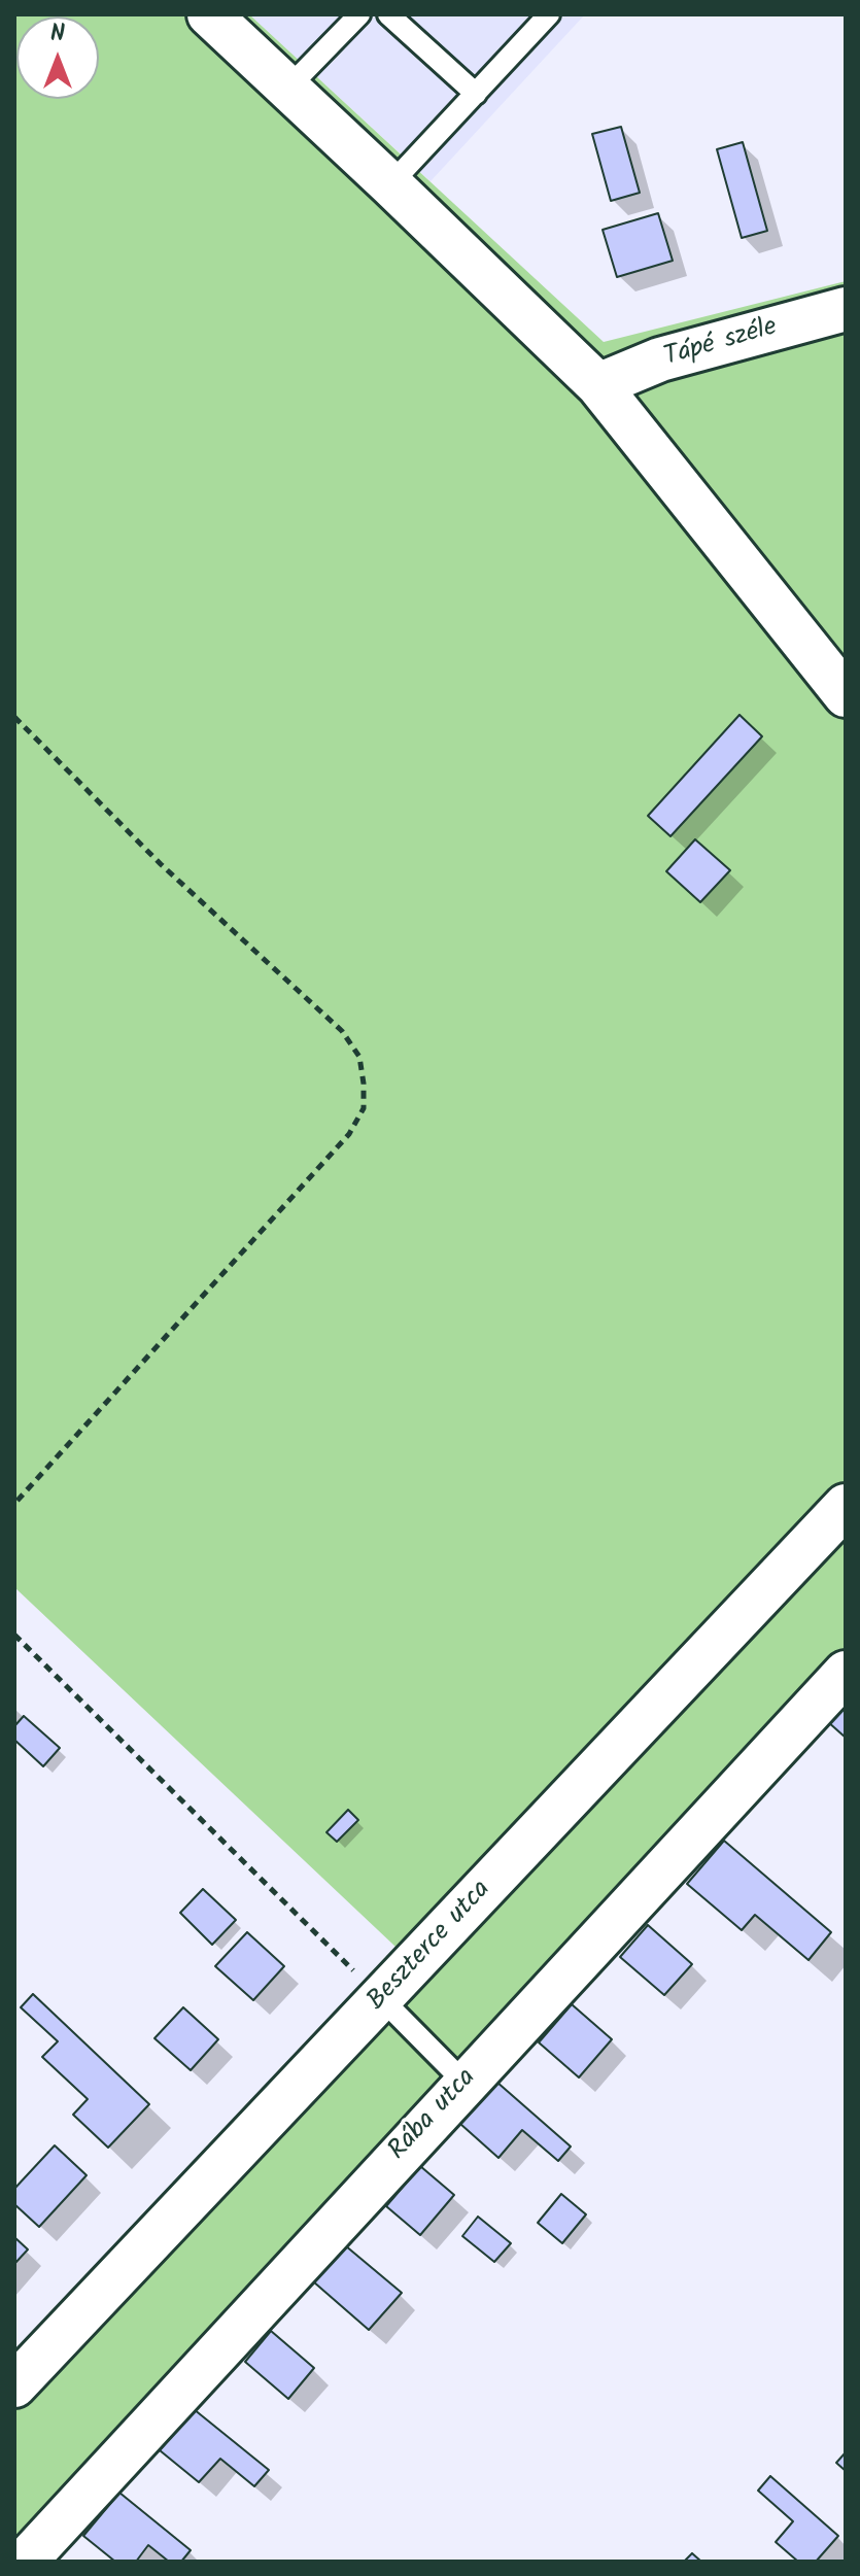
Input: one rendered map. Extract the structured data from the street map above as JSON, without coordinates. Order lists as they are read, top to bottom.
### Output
{
  "streets": {
    "street": ["Tápé széle", "Beszterce utca", "Rába utca"]
  },
  "north": "top"
}
